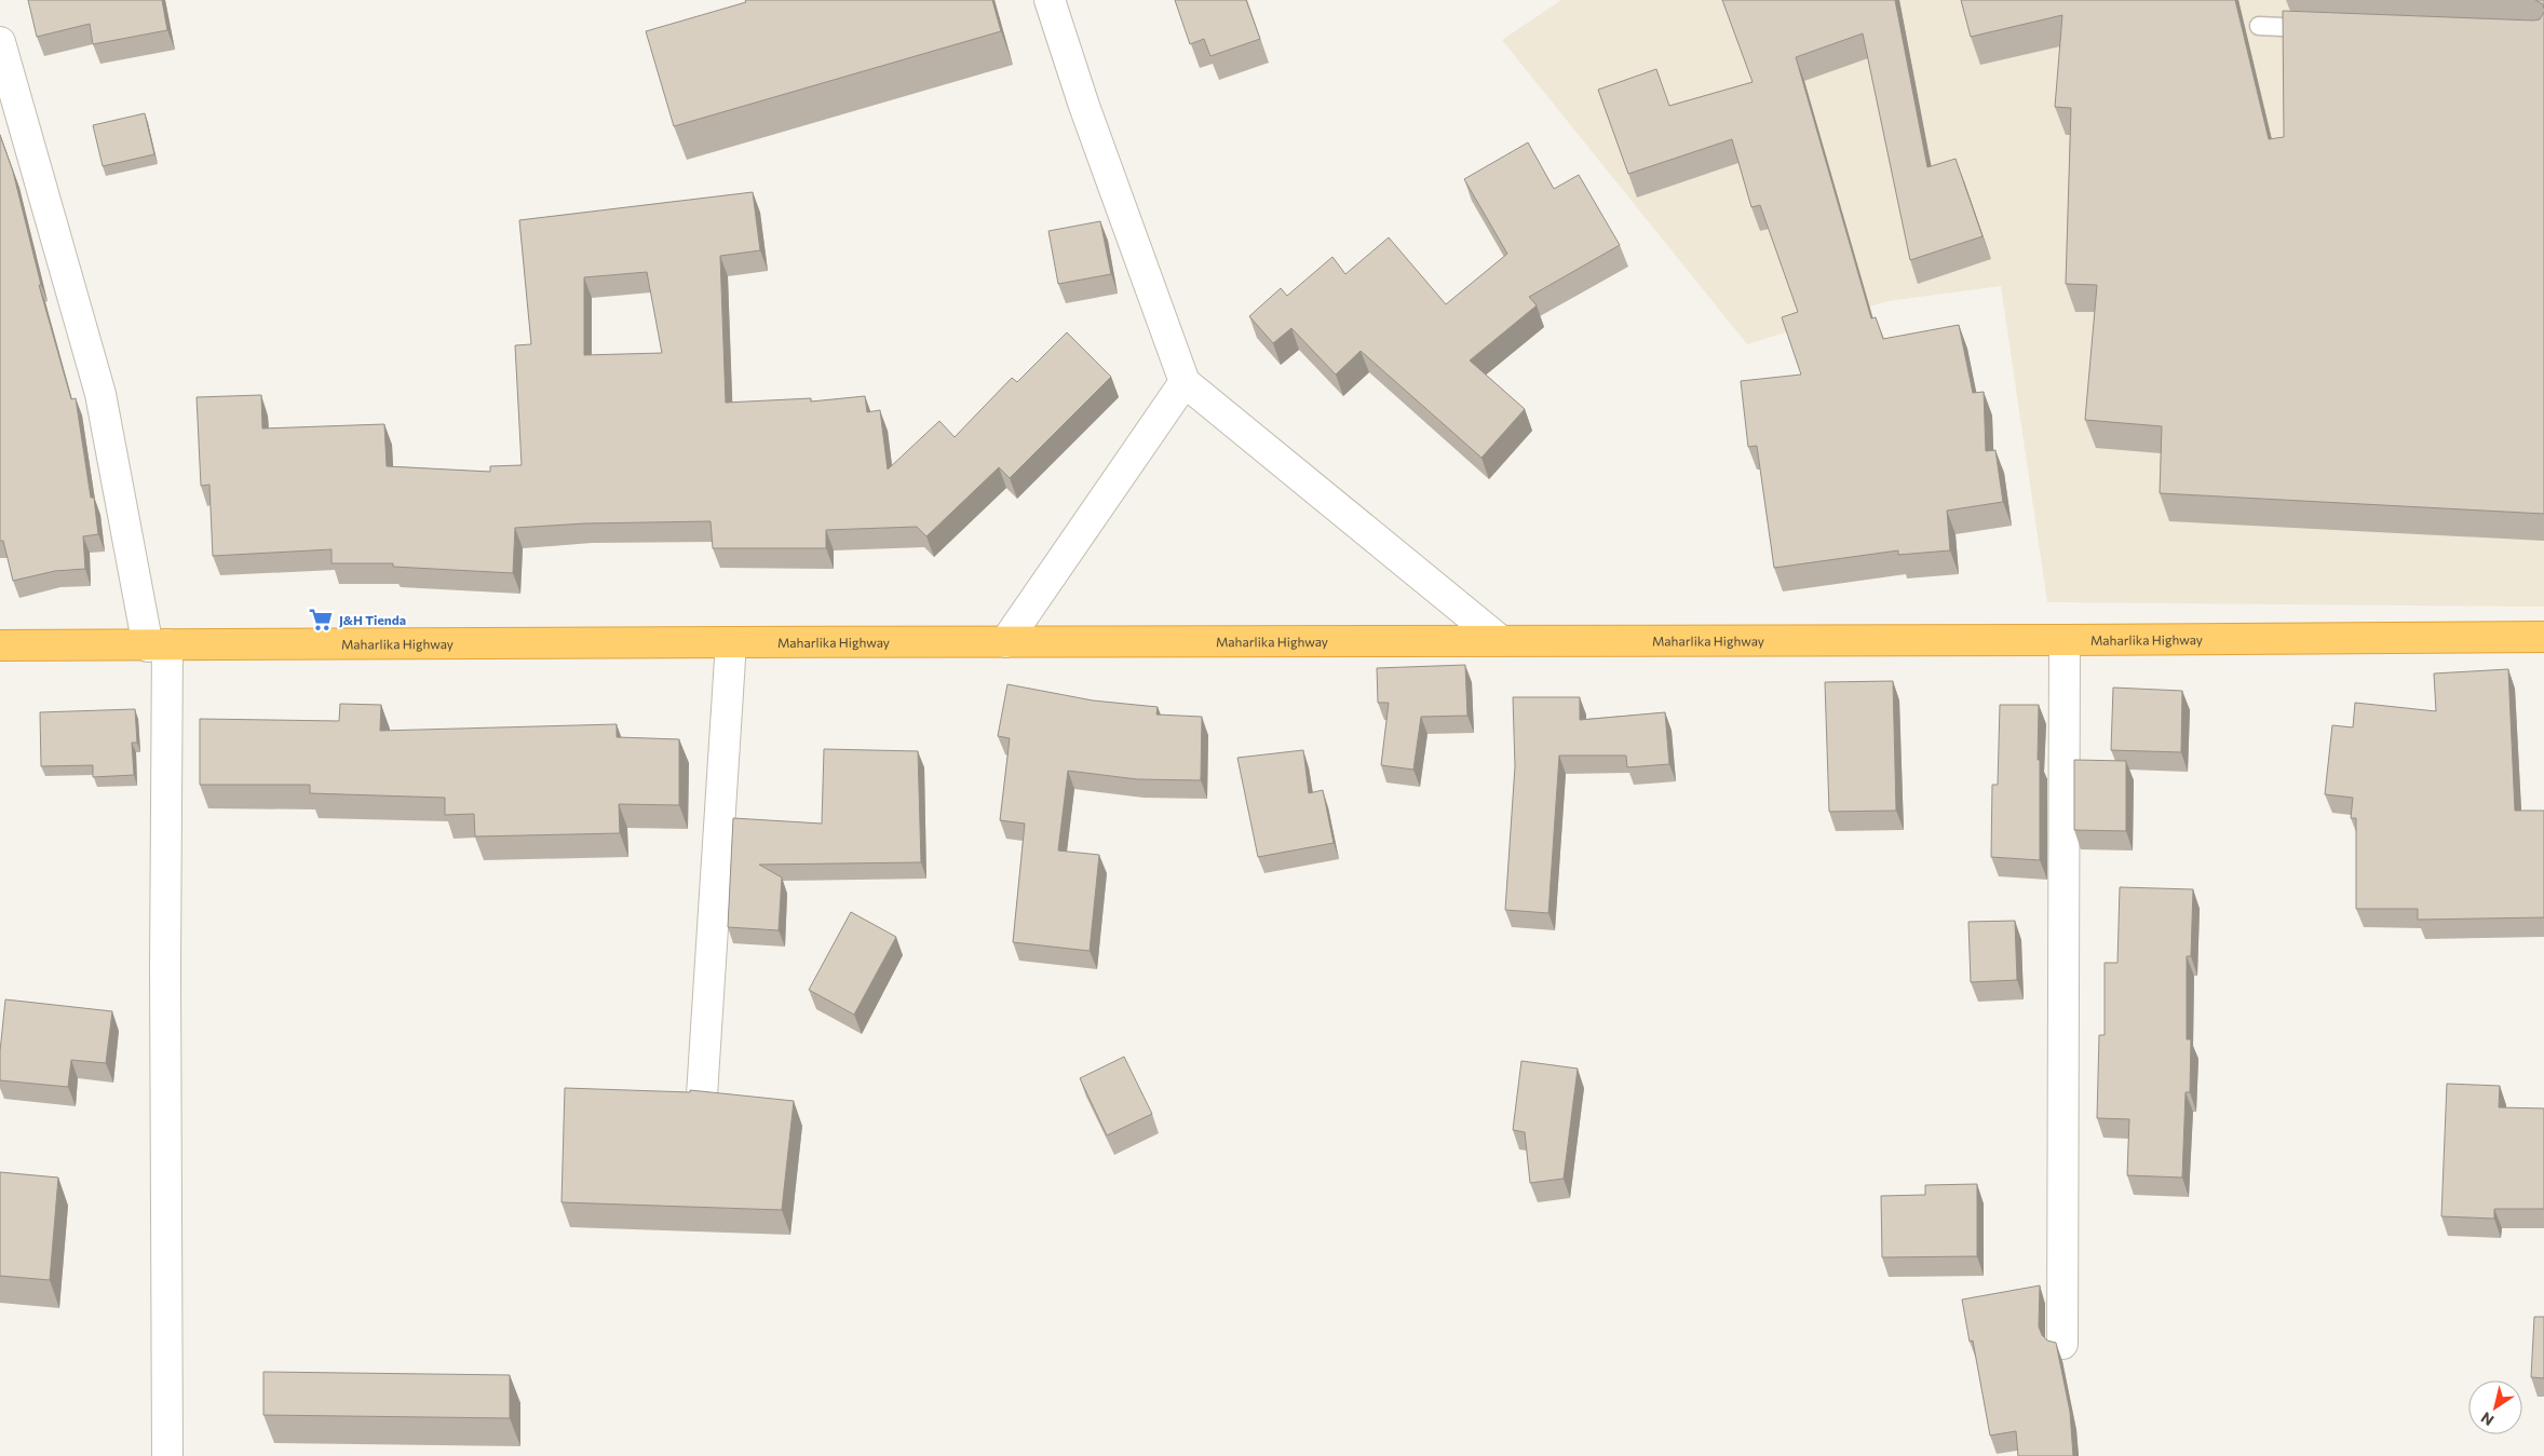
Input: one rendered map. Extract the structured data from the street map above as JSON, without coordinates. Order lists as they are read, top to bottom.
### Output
{
  "streets": {
    "highway": ["Maharlika Highway"]
  },
  "places": {
    "supermarket": ["J&H Tienda"]
  },
  "north": "bottom left"
}
